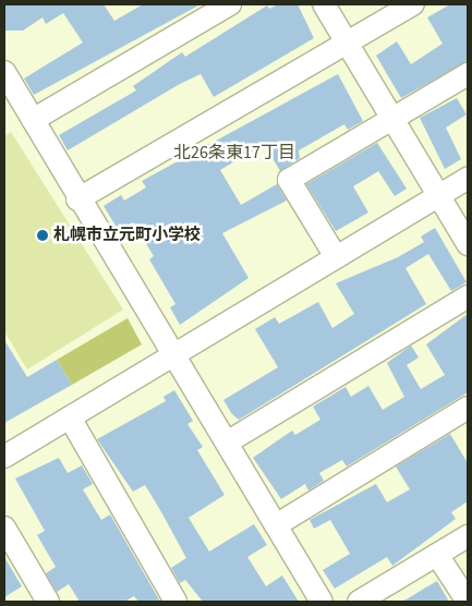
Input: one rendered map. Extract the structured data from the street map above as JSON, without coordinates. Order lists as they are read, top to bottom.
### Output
{
  "districts": ["北26条東17丁目"],
  "places": ["札幌市立元町小学校"]
}
